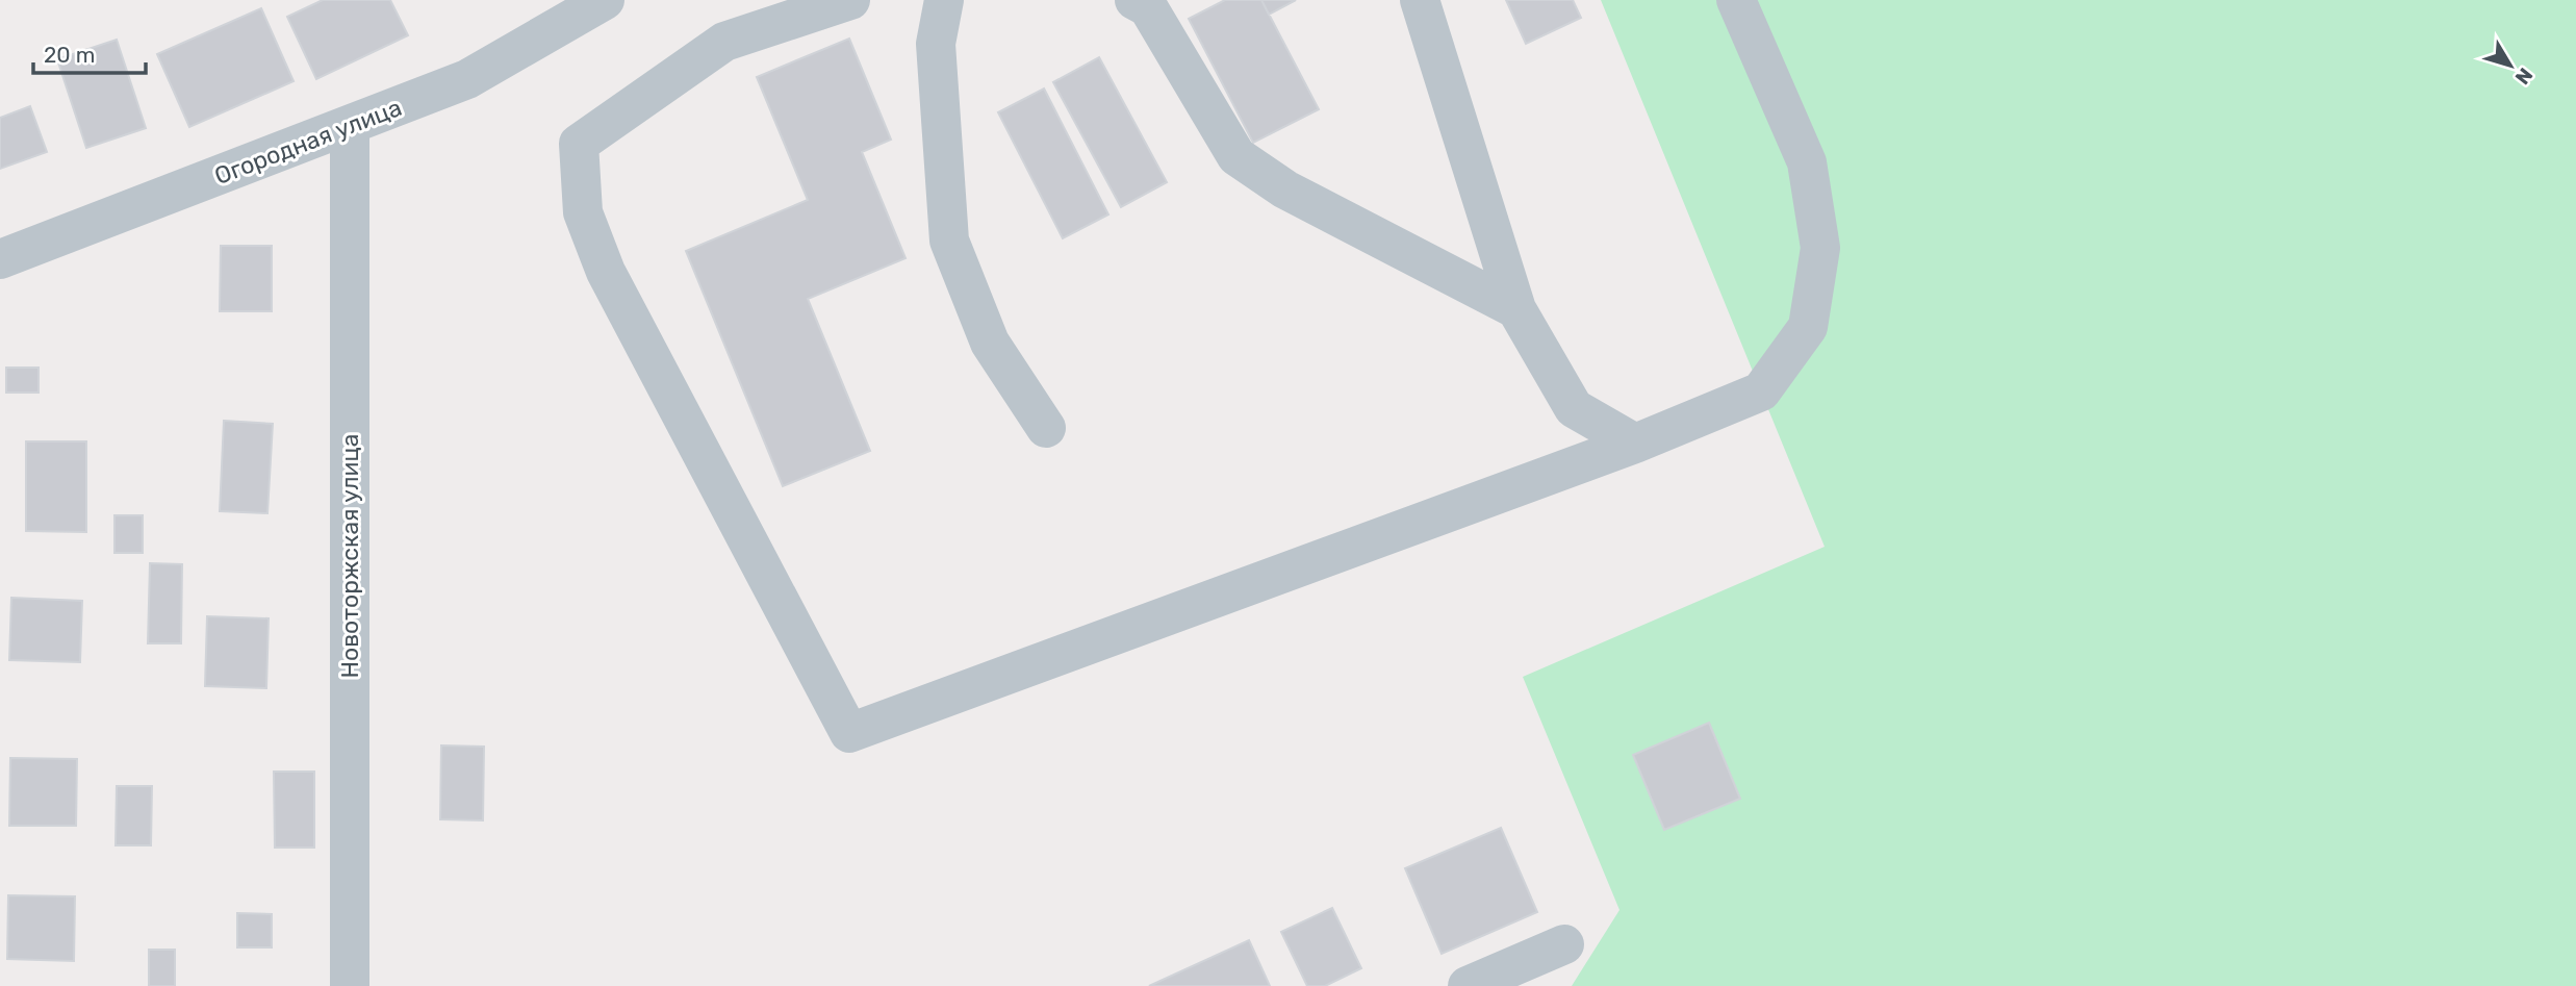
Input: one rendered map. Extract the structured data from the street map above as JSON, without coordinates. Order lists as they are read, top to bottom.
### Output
{
  "streets": {
    "street": ["Огородная улица", "Новоторжская улица"]
  },
  "crossings": [
    ["Огородная улица", "Новоторжская улица"]
  ],
  "scale_bar": "20 m",
  "north": "bottom right"
}
